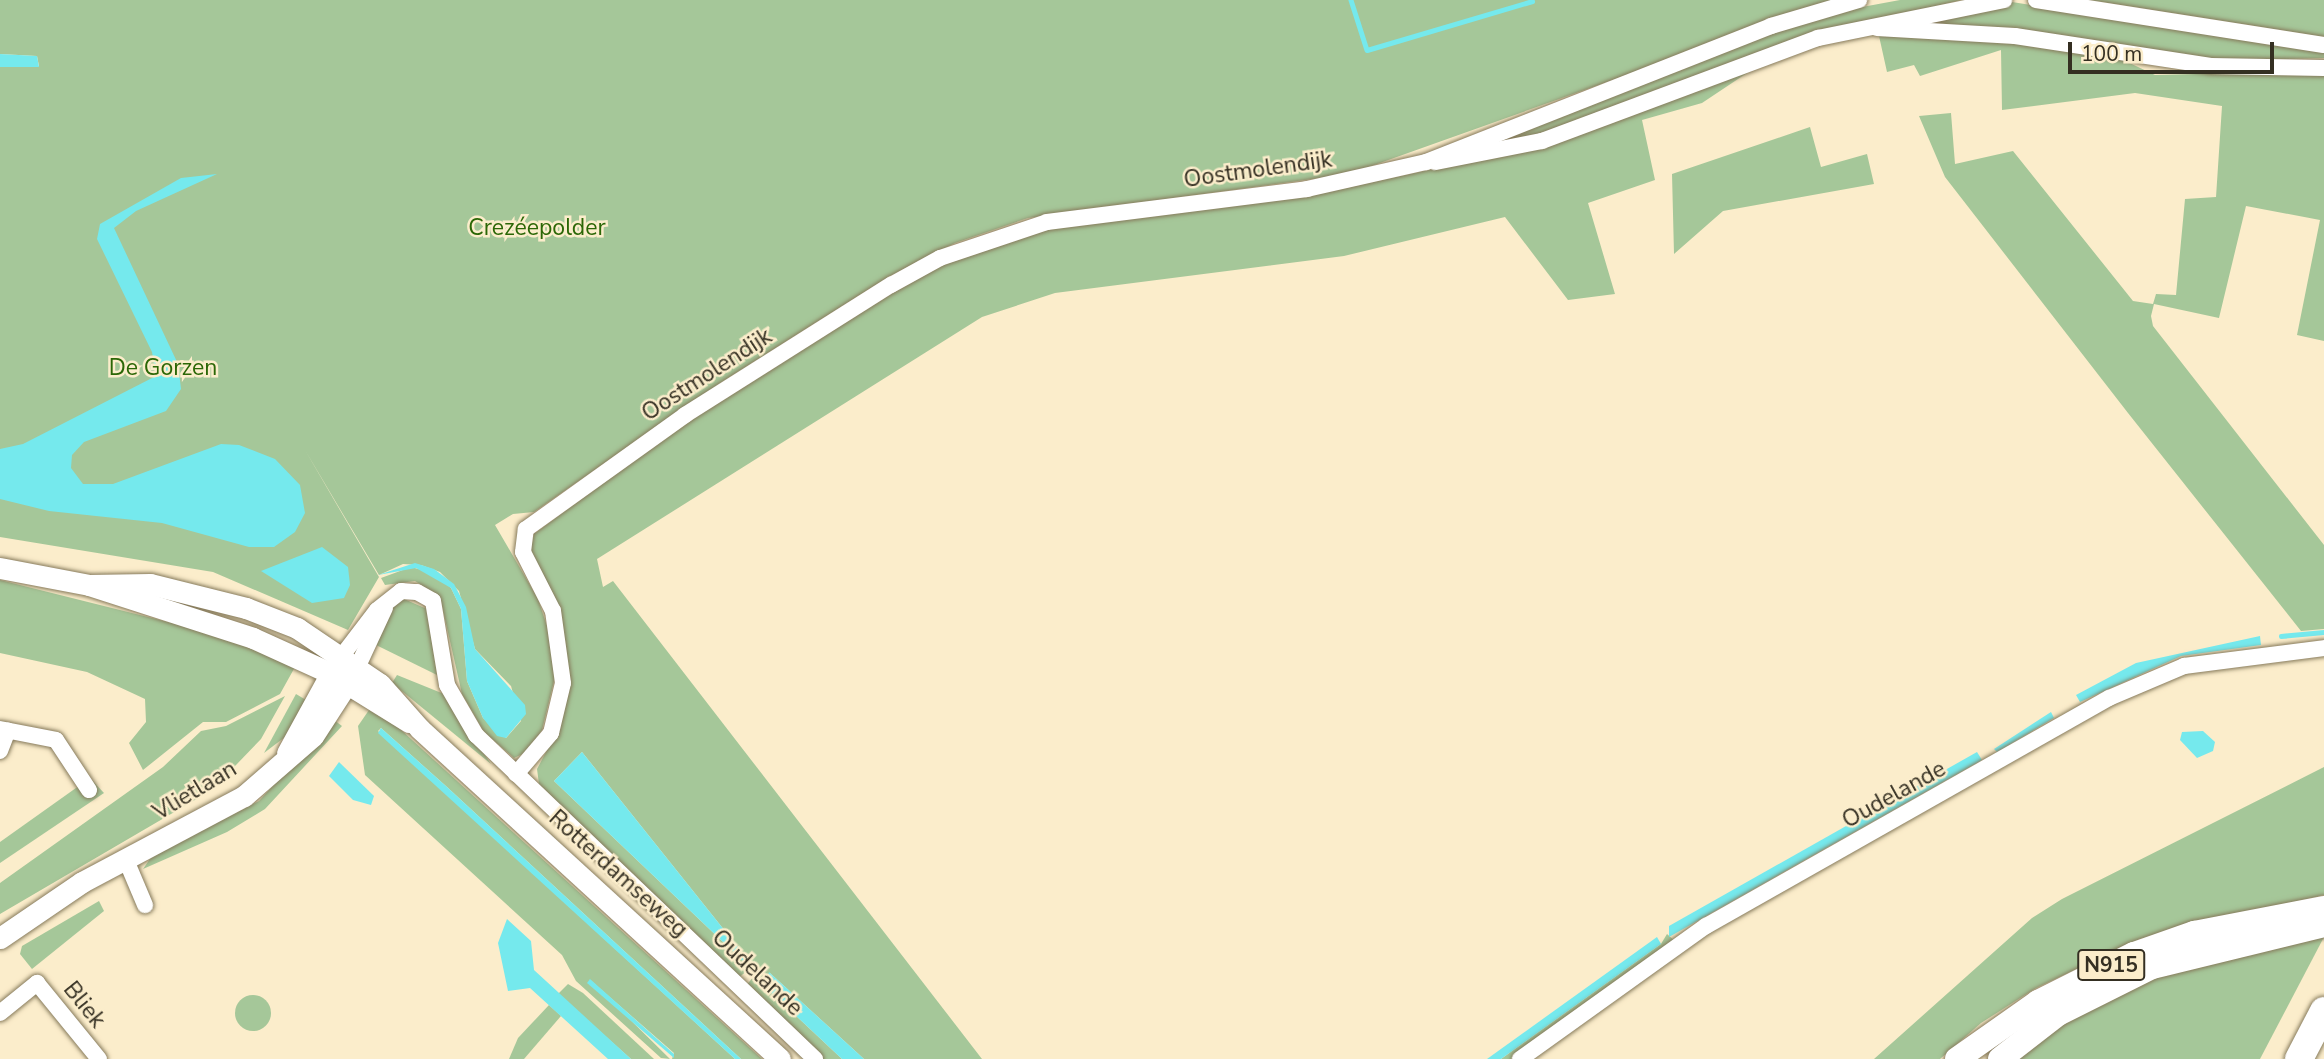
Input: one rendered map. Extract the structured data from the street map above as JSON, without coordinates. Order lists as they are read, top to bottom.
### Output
{
  "streets": {
    "main road": ["Vlietlaan", "Rotterdamseweg", "N915"],
    "street": ["Oostmolendijk", "Oudelande", "Bliek"]
  },
  "crossings": [
    ["Oostmolendijk", "Oudelande"],
    ["Vlietlaan", "Rotterdamseweg"]
  ],
  "parks": ["Crezéepolder", "De Gorzen"],
  "scale_bar": "100 m"
}
